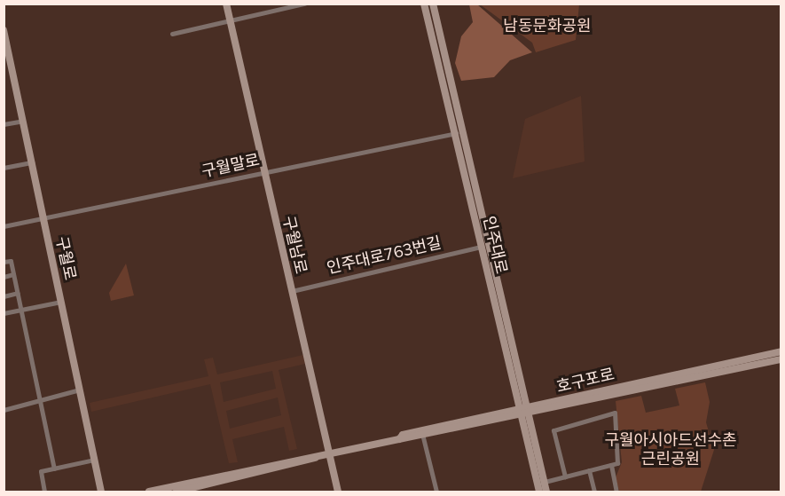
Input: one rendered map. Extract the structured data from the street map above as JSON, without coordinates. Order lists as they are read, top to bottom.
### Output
{
  "streets": {
    "main road": [
      "구월남로",
      "인주대로",
      "구월로",
      "호구포로"
    ],
    "street": ["구월말로", "인주대로763번길"]
  },
  "crossings": [
    ["구월말로", "구월남로"],
    ["구월말로", "인주대로"],
    ["구월말로", "구월로"],
    ["구월남로", "인주대로763번길"],
    ["구월남로", "호구포로"],
    ["인주대로", "인주대로763번길"],
    ["인주대로", "호구포로"]
  ],
  "parks": ["남동문화공원", "구월아시아드선수촌 근린공원"]
}
